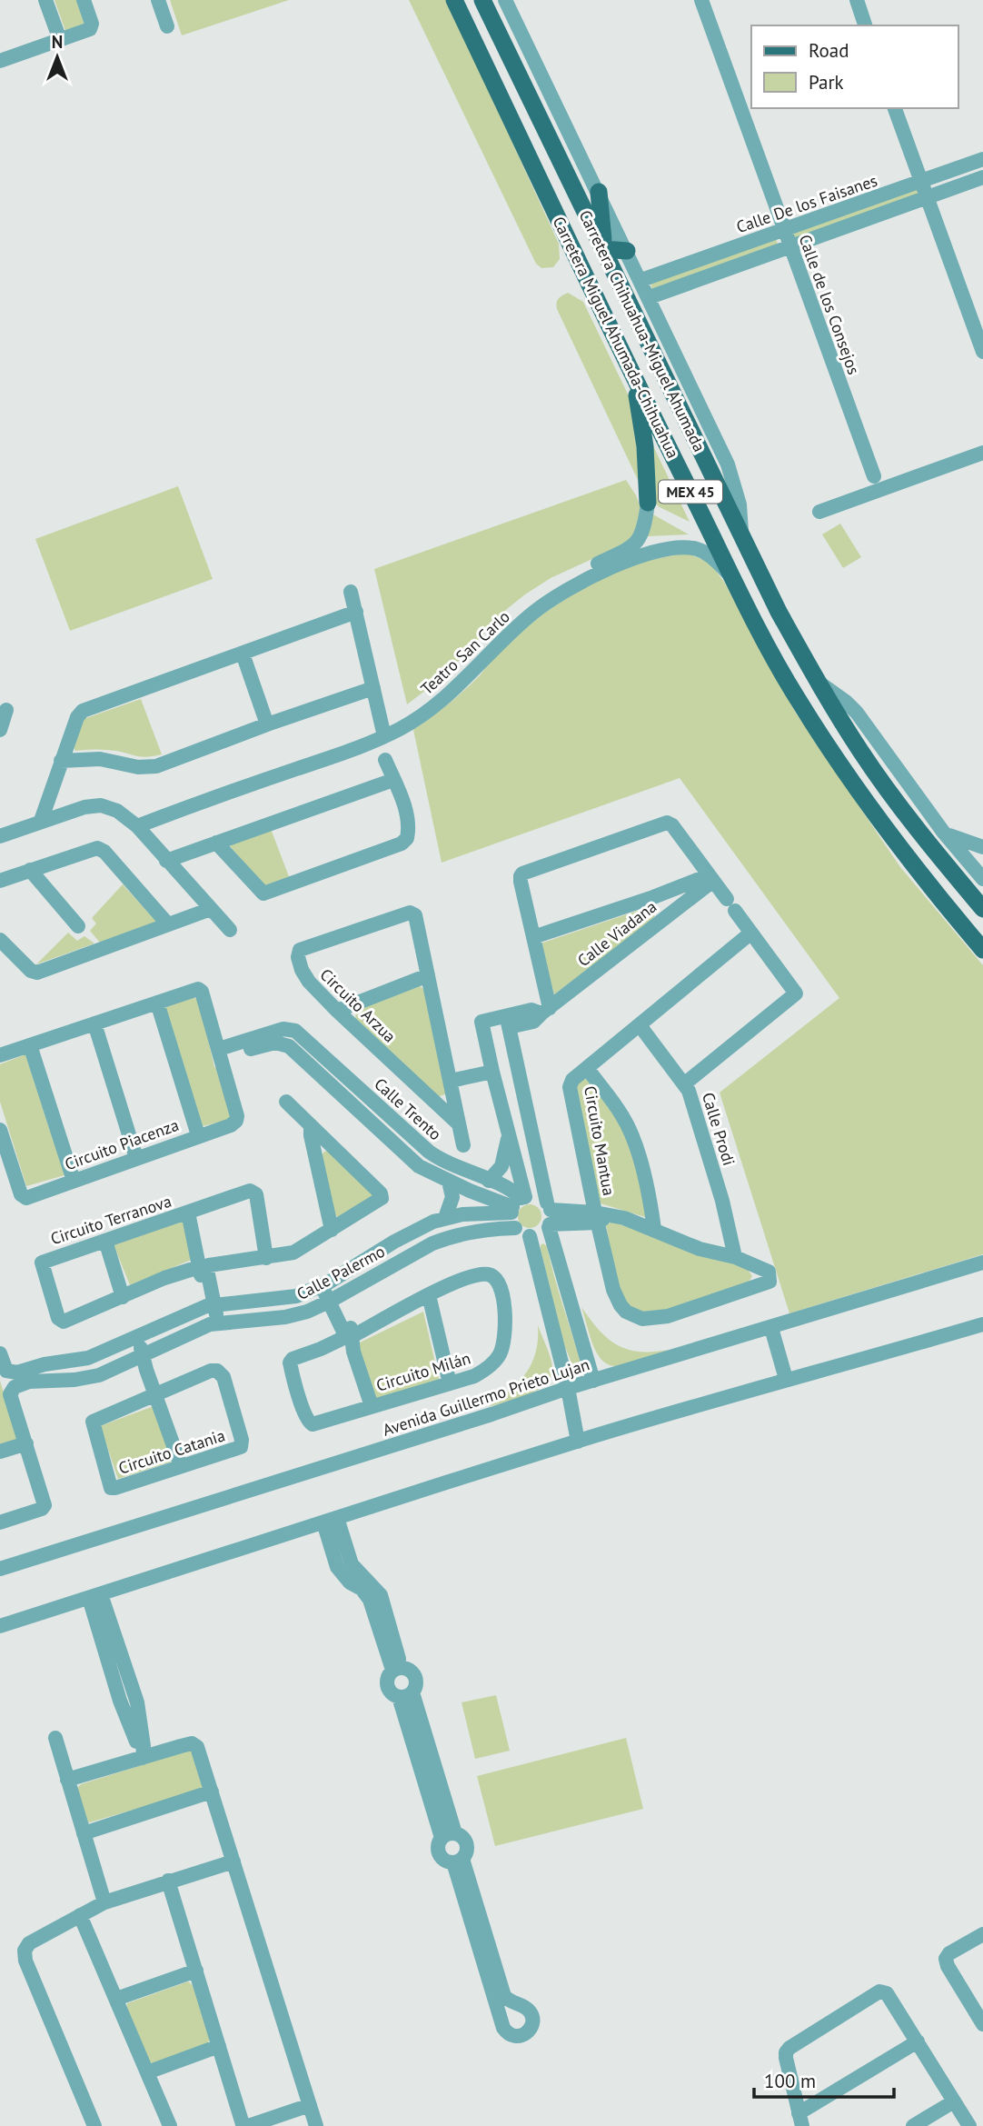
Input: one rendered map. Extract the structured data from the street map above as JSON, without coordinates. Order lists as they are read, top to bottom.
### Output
{
  "streets": {
    "main road": ["Carretera Chihuahua-Miguel Ahumada", "Carretera Miguel Ahumada-Chihuahua", "MEX 45"],
    "street": [
      "Calle De los Faisanes",
      "Calle de los Consejos",
      "Teatro San Carlo",
      "Calle Viadana",
      "Circuito Arzua",
      "Calle Trento",
      "Calle Prodi",
      "Circuito Mantua",
      "Circuito Piacenza",
      "Circuito Terranova",
      "Calle Palermo",
      "Circuito Milán",
      "Avenida Guillermo Prieto Lujan",
      "Circuito Catania"
    ]
  },
  "crossings": [
    ["Calle De los Faisanes", "Calle de los Consejos"],
    ["Carretera Miguel Ahumada-Chihuahua", "Teatro San Carlo"],
    ["Calle Trento", "Calle Palermo"],
    ["Calle Prodi", "Circuito Mantua"]
  ],
  "legend": ["Road", "Park"],
  "scale_bar": "100 m",
  "north": "top"
}
